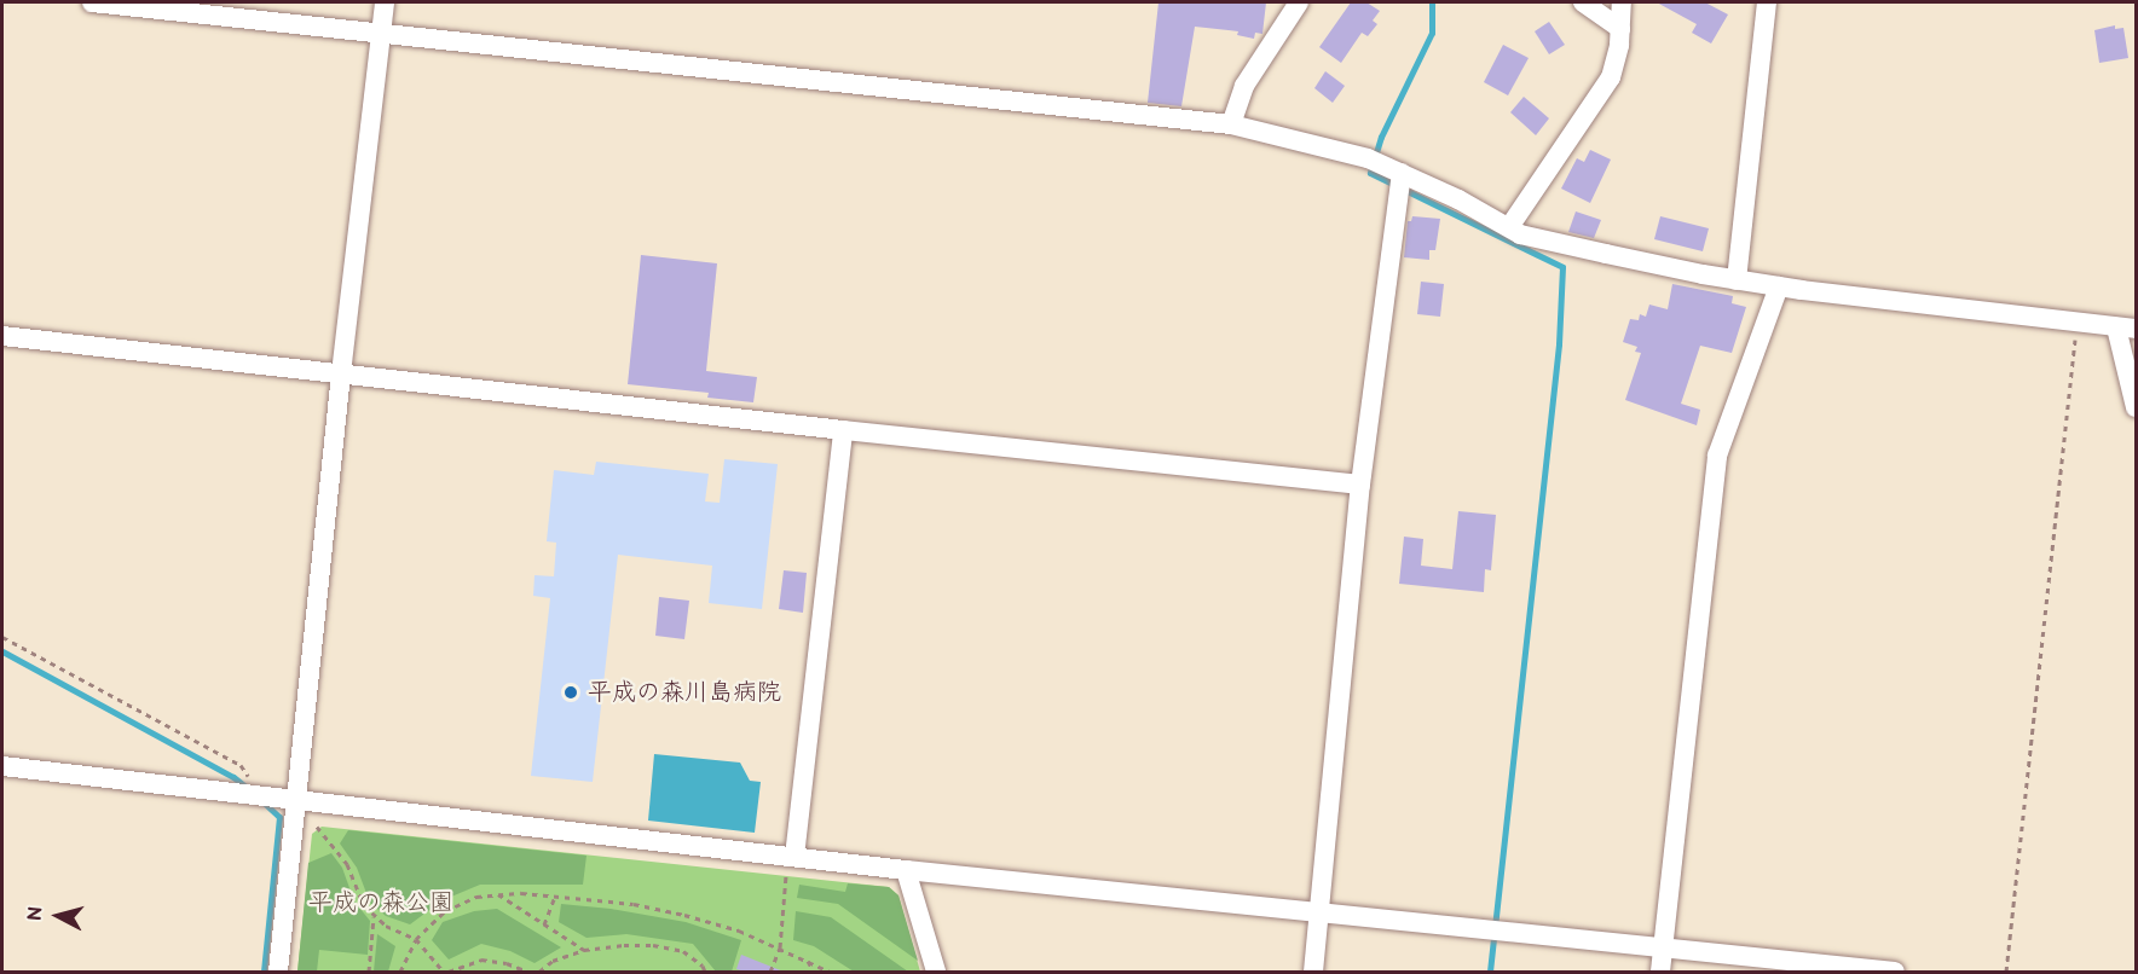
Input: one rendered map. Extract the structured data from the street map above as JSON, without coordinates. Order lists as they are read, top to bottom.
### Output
{
  "parks": ["平成の森公園"],
  "places": ["平成の森川島病院"],
  "north": "left"
}
